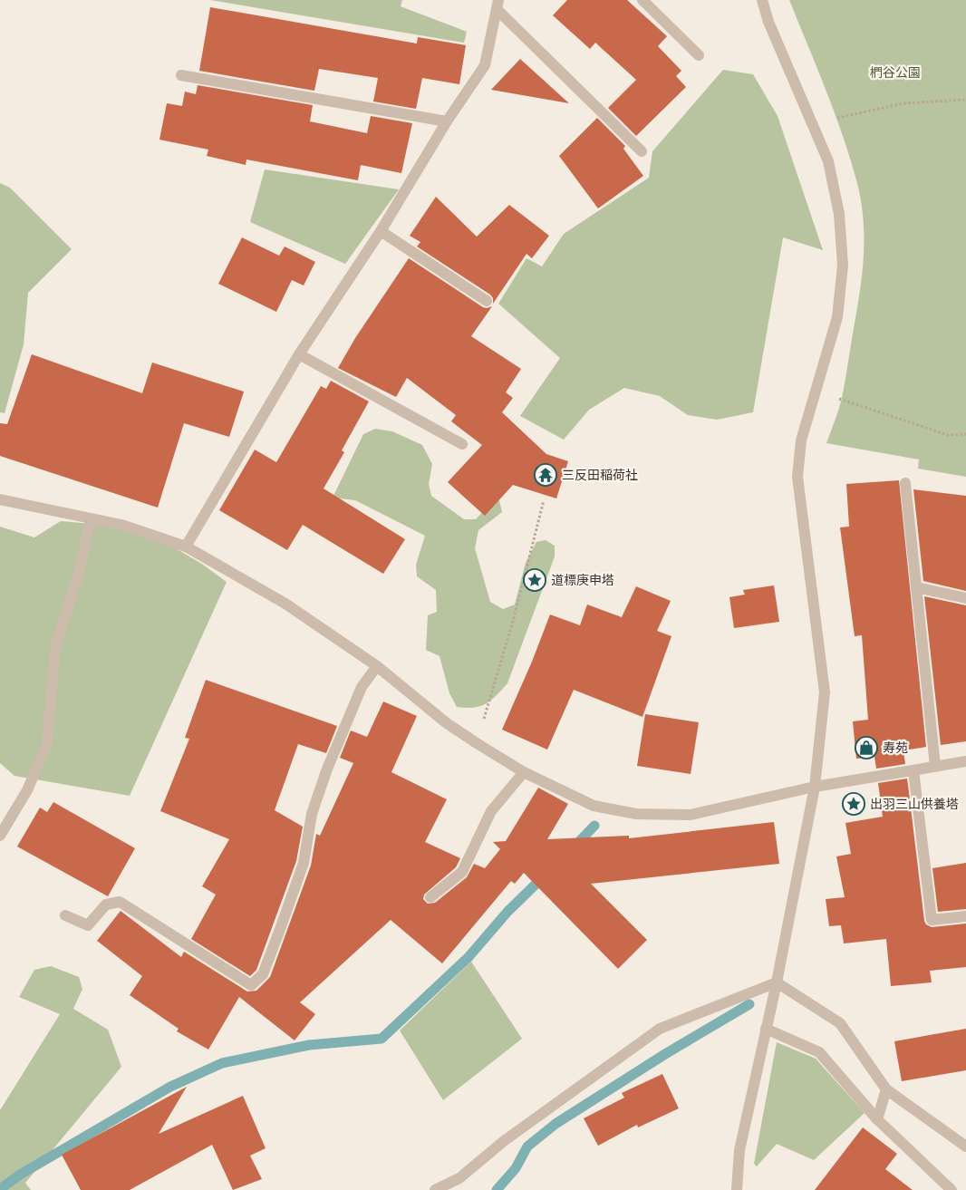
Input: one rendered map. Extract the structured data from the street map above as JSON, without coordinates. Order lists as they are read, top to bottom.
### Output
{
  "parks": ["椚谷公園"],
  "places": {
    "temple": ["三反田稲荷社"],
    "place": ["道標庚申塔", "出羽三山供養塔"],
    "shop": ["寿苑"]
  }
}
